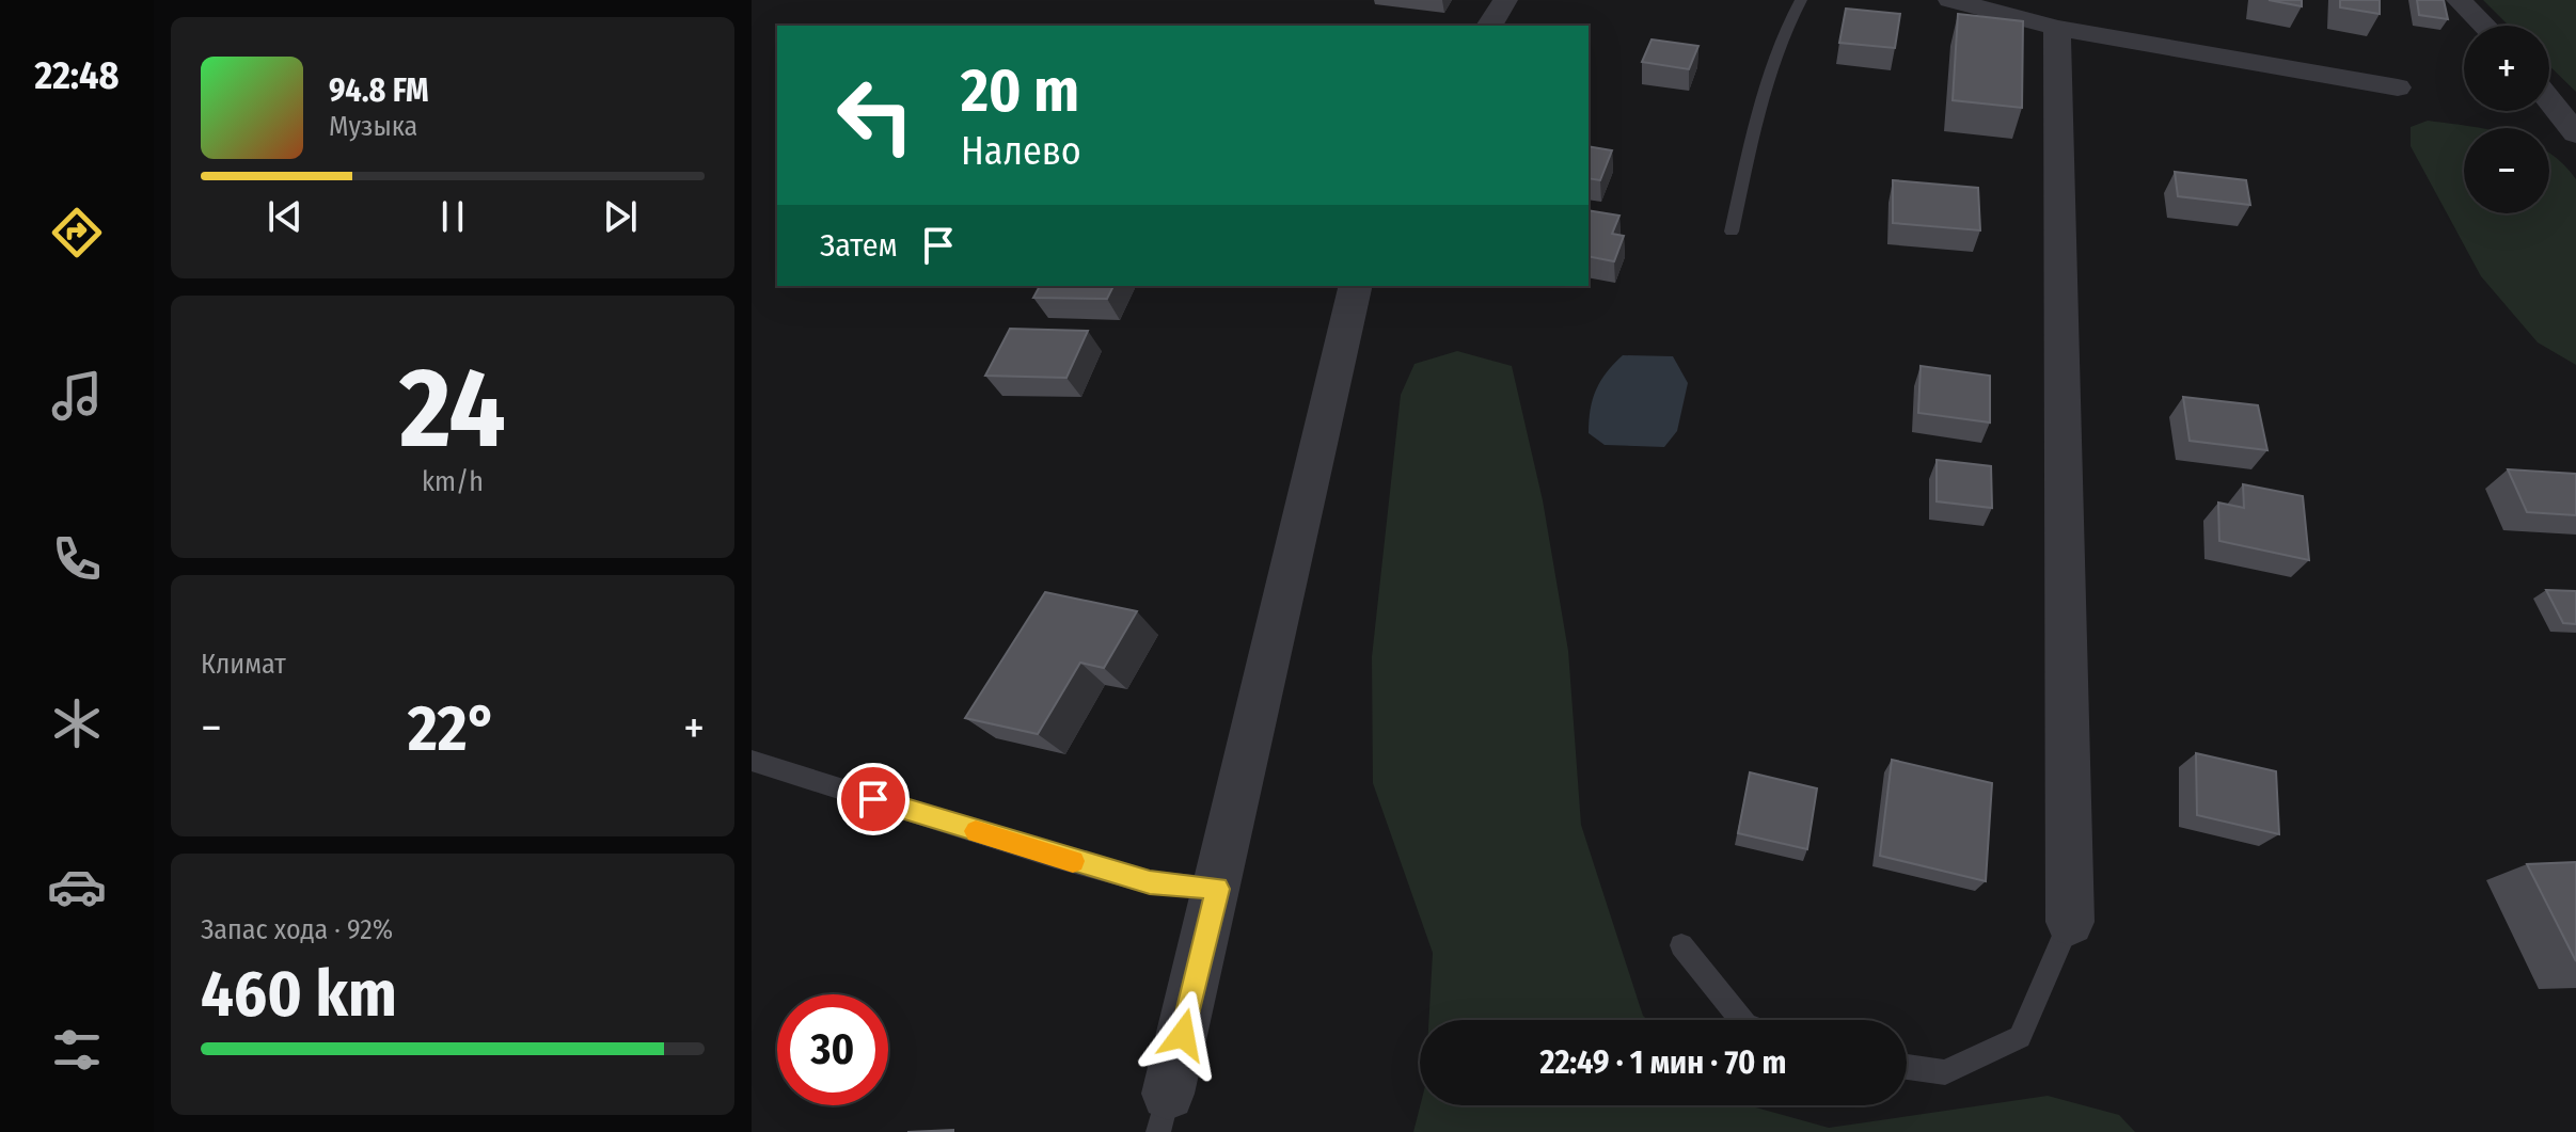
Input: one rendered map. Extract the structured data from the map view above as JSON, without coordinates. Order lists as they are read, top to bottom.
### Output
{
  "page": {
    "tabs": "22:48",
    "map_buttons": ["+", "−"],
    "turn": ["20 m", "Налево"],
    "song": ["94.8 FM", "Музыка"],
    "then": "Затем",
    "tile": [
      ["24", "km/h"],
      "Климат",
      ["Запас хода · 92%", "460 km"]
    ],
    "heat": ["−", "22°", "+"],
    "limit": "30",
    "trip": "22:49 · 1 мин · 70 m"
  }
}
